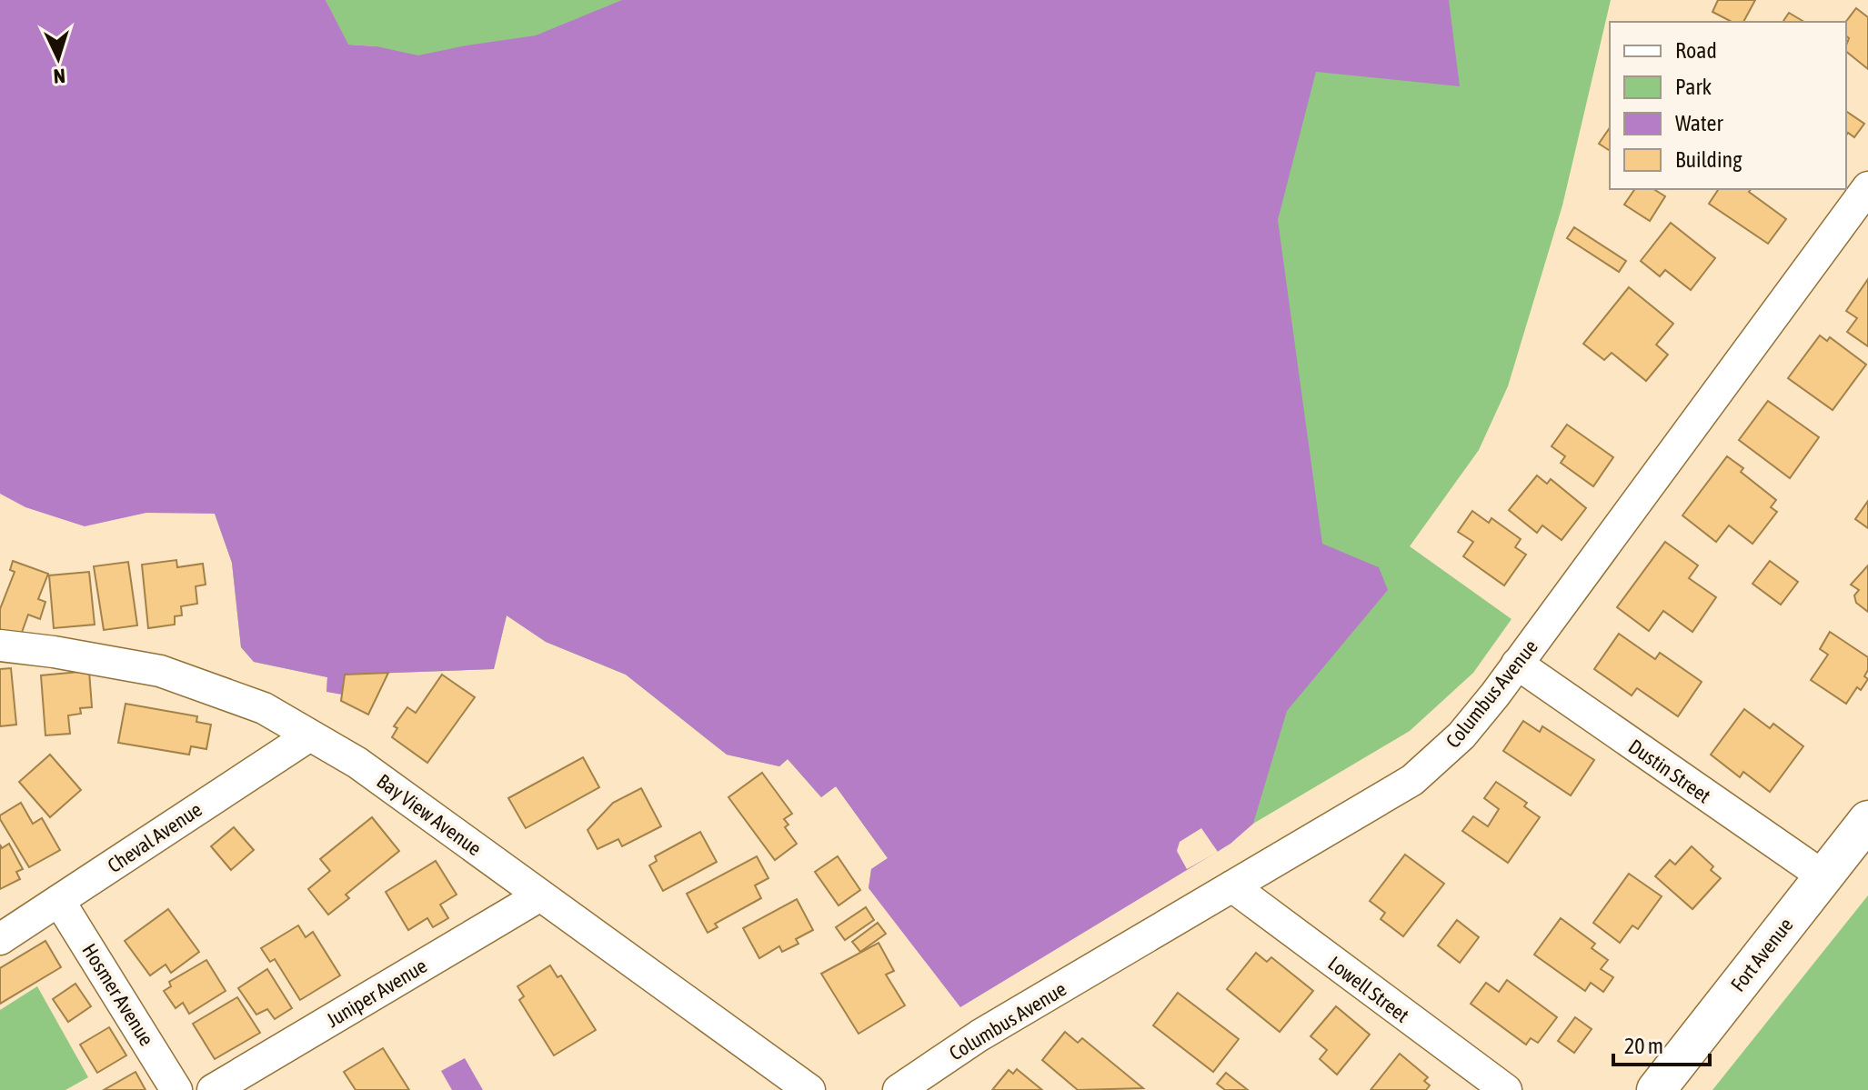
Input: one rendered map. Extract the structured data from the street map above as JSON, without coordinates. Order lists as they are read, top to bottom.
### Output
{
  "streets": {
    "street": [
      "Columbus Avenue",
      "Dustin Street",
      "Bay View Avenue",
      "Cheval Avenue",
      "Fort Avenue",
      "Lowell Street",
      "Juniper Avenue",
      "Hosmer Avenue"
    ]
  },
  "crossings": [
    ["Columbus Avenue", "Dustin Street"],
    ["Columbus Avenue", "Lowell Street"],
    ["Dustin Street", "Fort Avenue"],
    ["Bay View Avenue", "Cheval Avenue"],
    ["Bay View Avenue", "Juniper Avenue"],
    ["Cheval Avenue", "Hosmer Avenue"]
  ],
  "legend": [
    "Road",
    "Park",
    "Water",
    "Building"
  ],
  "scale_bar": "20 m",
  "north": "bottom"
}
